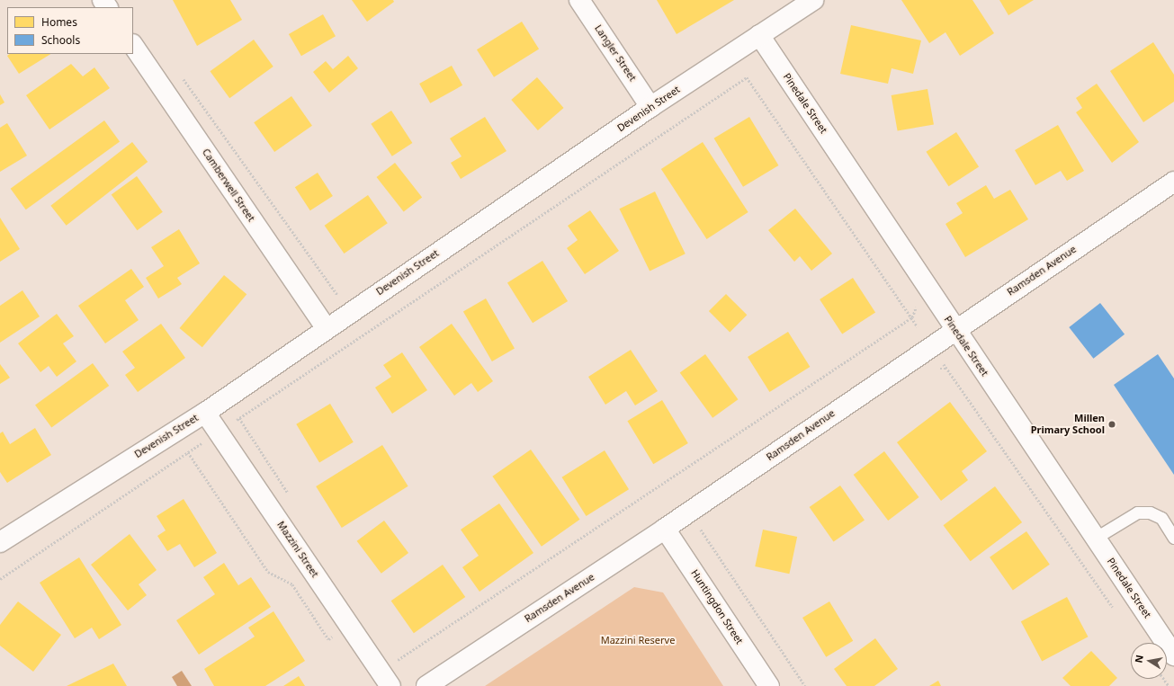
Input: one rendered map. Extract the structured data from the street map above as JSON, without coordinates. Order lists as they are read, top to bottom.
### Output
{
  "streets": {
    "street": [
      "Langler Street",
      "Pinedale Street",
      "Devenish Street",
      "Camberwell Street",
      "Ramsden Avenue",
      "Mazzini Street",
      "Huntingdon Street"
    ]
  },
  "crossings": [
    ["Langler Street", "Devenish Street"],
    ["Pinedale Street", "Devenish Street"],
    ["Pinedale Street", "Ramsden Avenue"],
    ["Devenish Street", "Camberwell Street"],
    ["Devenish Street", "Mazzini Street"],
    ["Ramsden Avenue", "Huntingdon Street"]
  ],
  "parks": ["Mazzini Reserve"],
  "places": ["Millen Primary School"],
  "legend": ["Homes", "Schools"],
  "north": "left"
}
